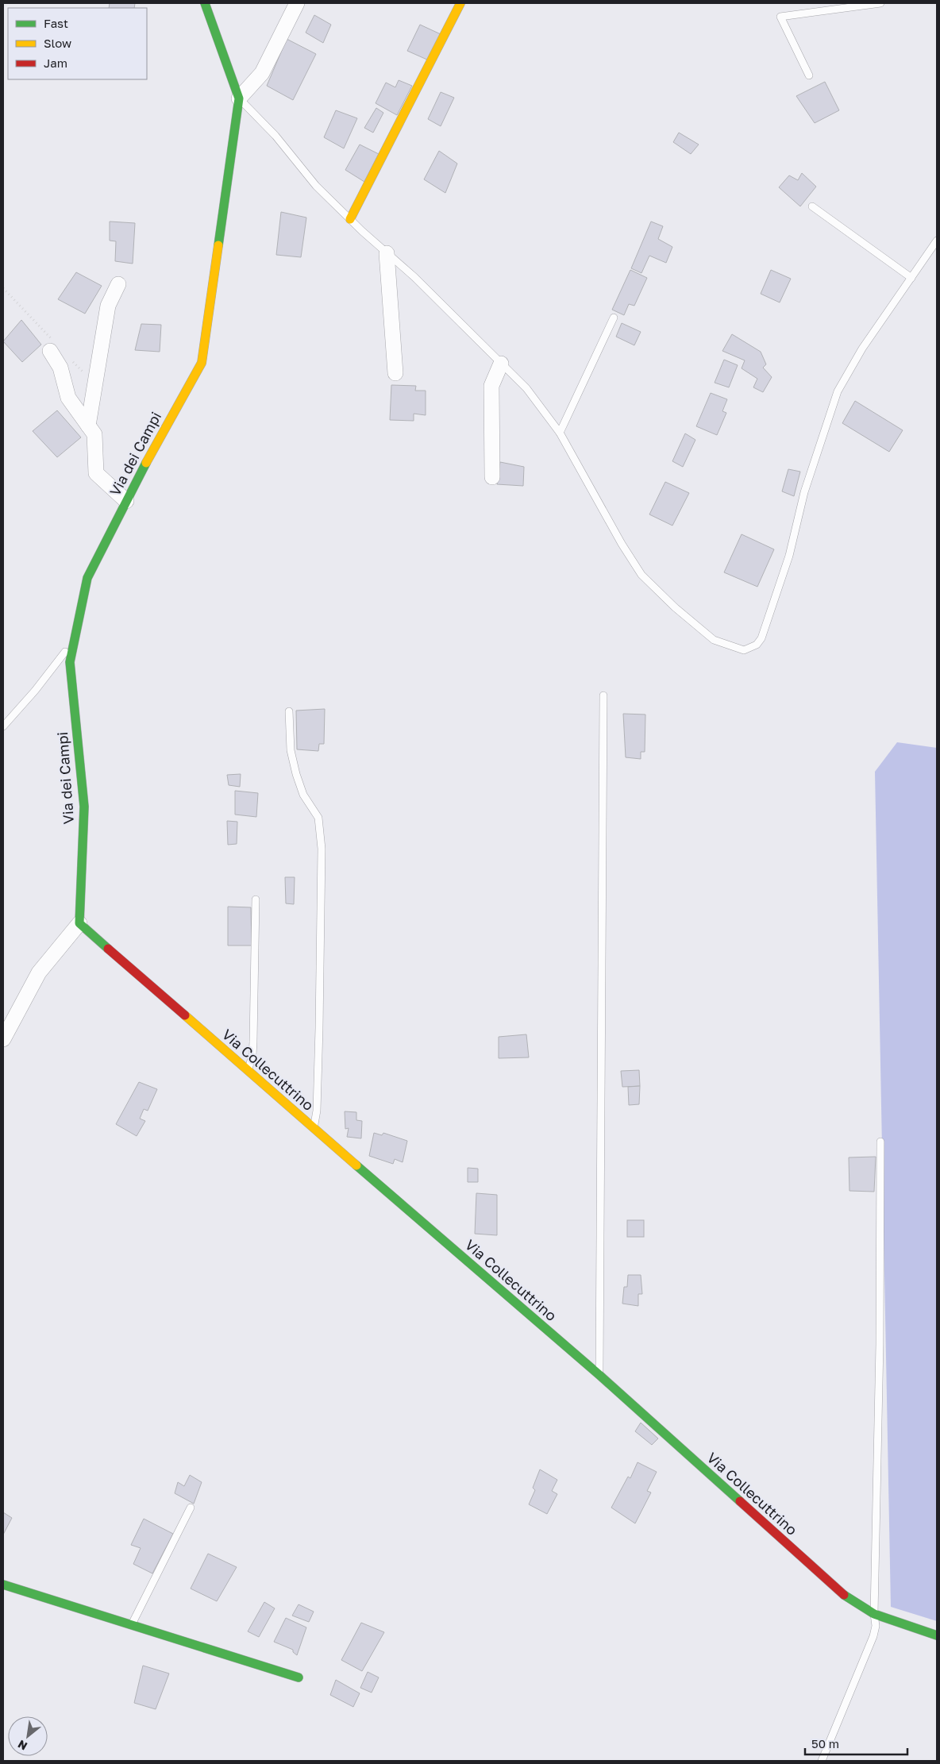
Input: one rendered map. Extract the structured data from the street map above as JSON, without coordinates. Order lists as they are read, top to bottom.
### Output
{
  "streets": {
    "street": ["Via dei Campi", "Via Collecuttrino"]
  },
  "crossings": [
    ["Via dei Campi", "Via Collecuttrino"]
  ],
  "legend": ["Fast", "Slow", "Jam"],
  "scale_bar": "50 m",
  "north": "bottom left"
}
